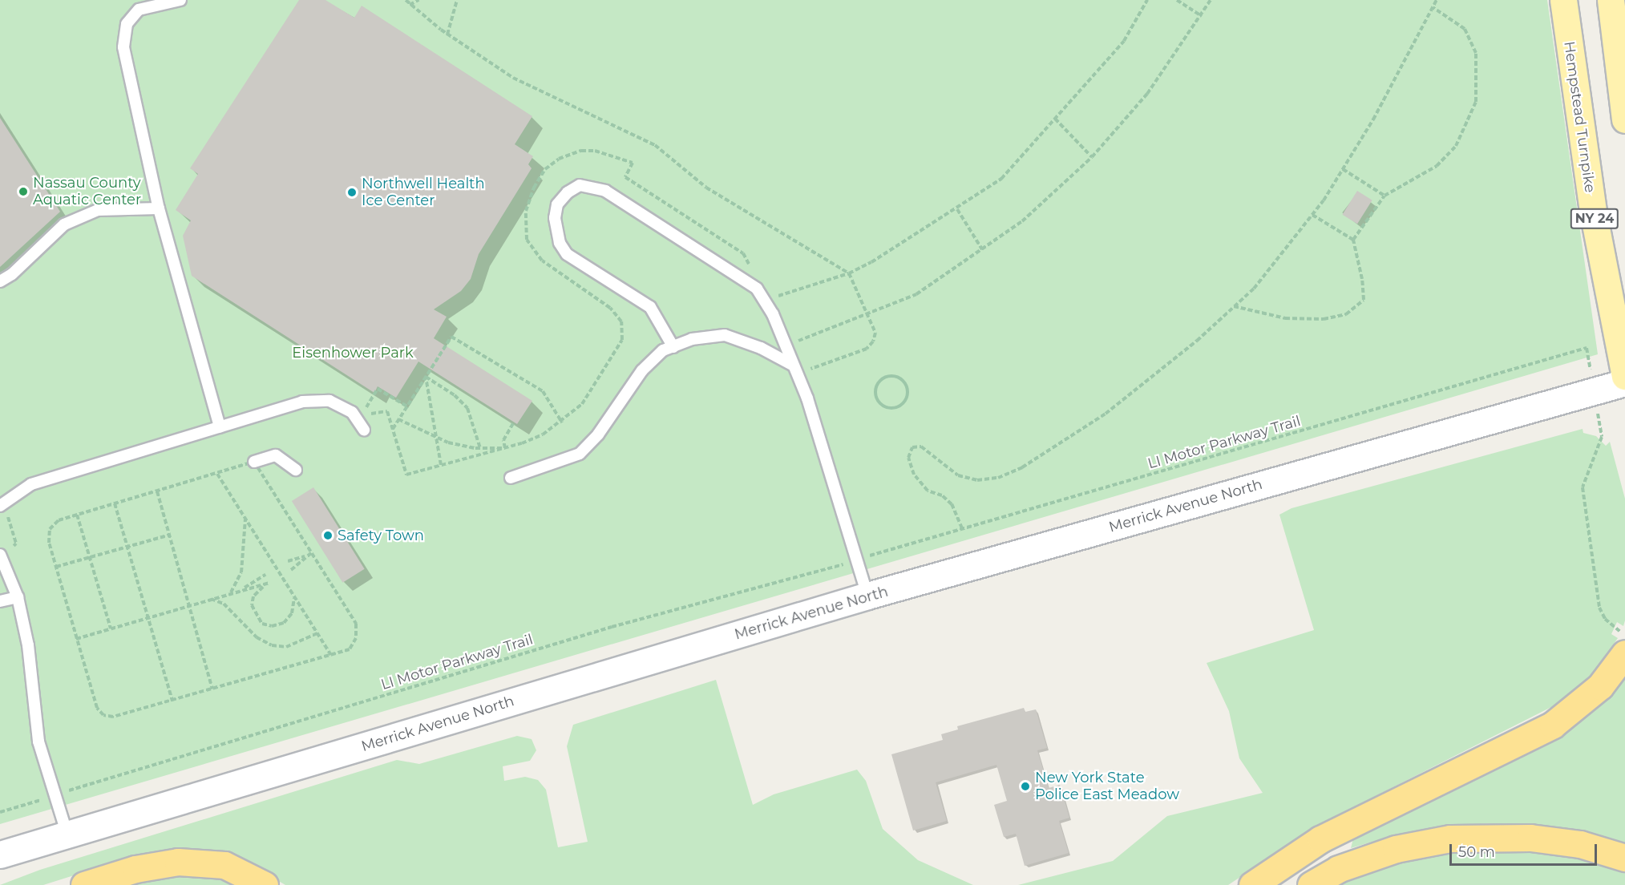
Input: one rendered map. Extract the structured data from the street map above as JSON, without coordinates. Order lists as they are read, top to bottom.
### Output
{
  "streets": {
    "main road": ["Hempstead Turnpike", "NY 24", "Merrick Avenue North"],
    "path": ["LI Motor Parkway Trail"]
  },
  "parks": ["Eisenhower Park"],
  "places": [
    "Nassau County Aquatic Center",
    "Northwell Health Ice Center",
    "Safety Town",
    "New York State Police East Meadow"
  ],
  "scale_bar": "50 m"
}
